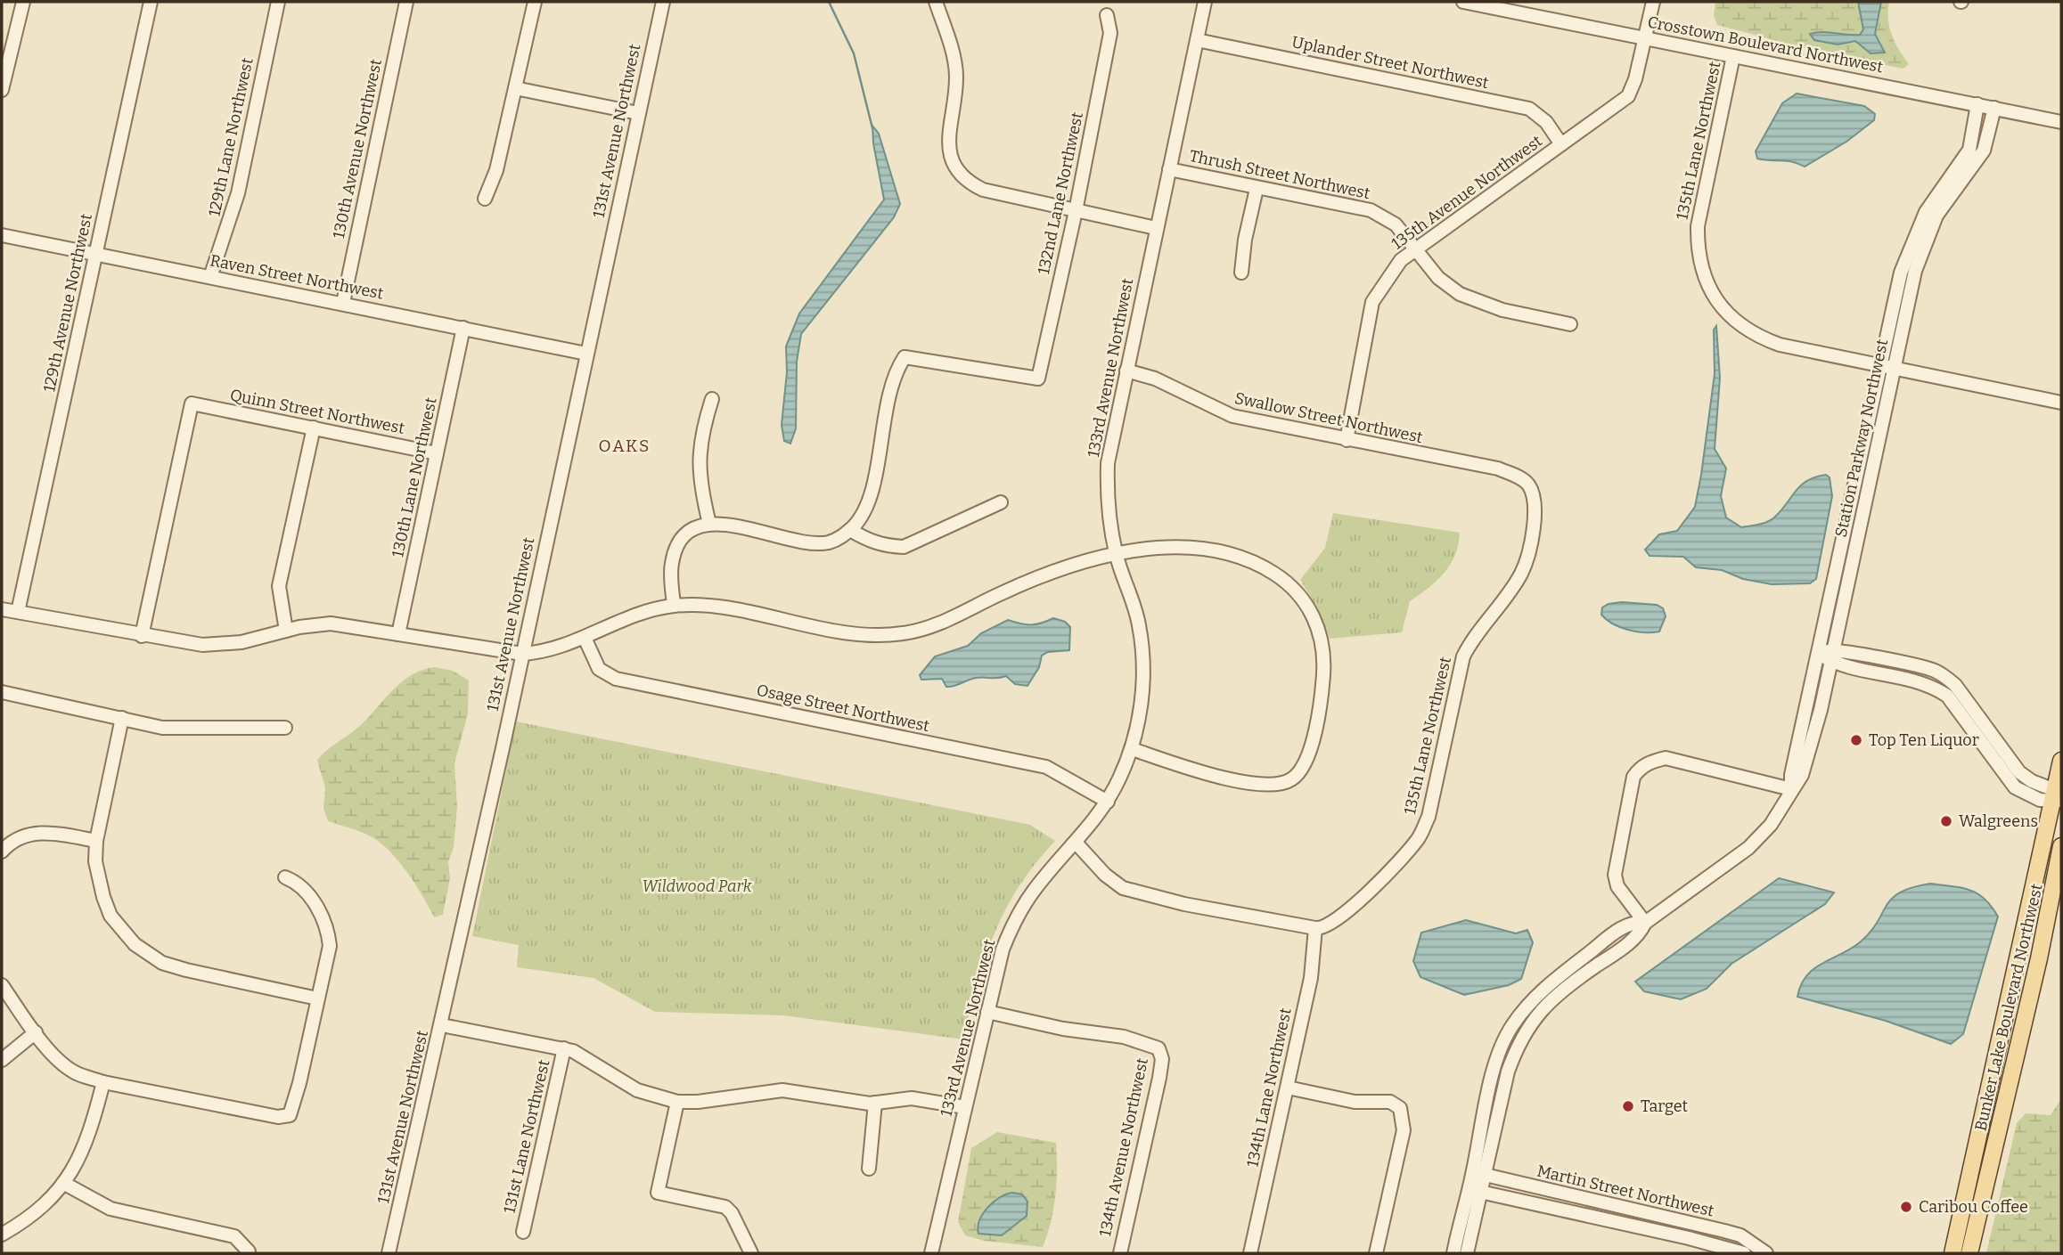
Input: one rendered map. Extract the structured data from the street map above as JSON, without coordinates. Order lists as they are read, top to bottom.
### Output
{
  "streets": {
    "main road": ["Bunker Lake Boulevard Northwest"],
    "street": [
      "Crosstown Boulevard Northwest",
      "Uplander Street Northwest",
      "131st Avenue Northwest",
      "129th Lane Northwest",
      "135th Lane Northwest",
      "130th Avenue Northwest",
      "Thrush Street Northwest",
      "135th Avenue Northwest",
      "132nd Lane Northwest",
      "Raven Street Northwest",
      "129th Avenue Northwest",
      "133rd Avenue Northwest",
      "Quinn Street Northwest",
      "Swallow Street Northwest",
      "Station Parkway Northwest",
      "130th Lane Northwest",
      "Osage Street Northwest",
      "134th Lane Northwest",
      "131st Lane Northwest",
      "134th Avenue Northwest",
      "Martin Street Northwest"
    ]
  },
  "crossings": [
    ["Crosstown Boulevard Northwest", "135th Lane Northwest"],
    ["Crosstown Boulevard Northwest", "135th Avenue Northwest"],
    ["Crosstown Boulevard Northwest", "Station Parkway Northwest"],
    ["Uplander Street Northwest", "135th Avenue Northwest"],
    ["Uplander Street Northwest", "133rd Avenue Northwest"],
    ["131st Avenue Northwest", "Raven Street Northwest"],
    ["129th Lane Northwest", "Raven Street Northwest"],
    ["135th Lane Northwest", "Swallow Street Northwest"],
    ["135th Lane Northwest", "Station Parkway Northwest"],
    ["135th Lane Northwest", "134th Lane Northwest"],
    ["130th Avenue Northwest", "Raven Street Northwest"],
    ["Thrush Street Northwest", "135th Avenue Northwest"],
    ["Thrush Street Northwest", "133rd Avenue Northwest"],
    ["135th Avenue Northwest", "Swallow Street Northwest"],
    ["Raven Street Northwest", "129th Avenue Northwest"],
    ["Raven Street Northwest", "130th Lane Northwest"],
    ["133rd Avenue Northwest", "Swallow Street Northwest"],
    ["133rd Avenue Northwest", "Osage Street Northwest"],
    ["133rd Avenue Northwest", "134th Avenue Northwest"],
    ["Quinn Street Northwest", "130th Lane Northwest"],
    ["Station Parkway Northwest", "Martin Street Northwest"]
  ],
  "districts": ["OAKS"],
  "parks": ["Wildwood Park"],
  "places": [
    "Top Ten Liquor",
    "Walgreens",
    "Target",
    "Caribou Coffee"
  ]
}
